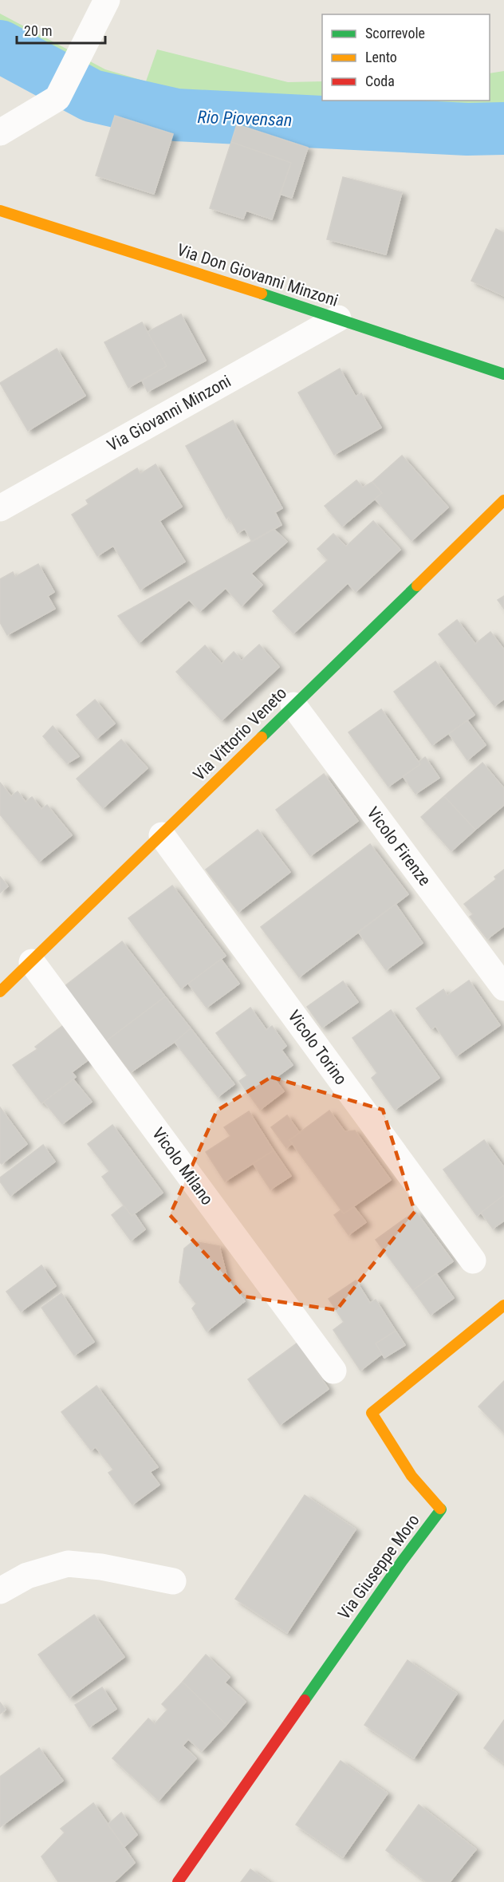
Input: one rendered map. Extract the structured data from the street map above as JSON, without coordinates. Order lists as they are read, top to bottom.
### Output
{
  "streets": {
    "street": [
      "Via Don Giovanni Minzoni",
      "Via Giovanni Minzoni",
      "Via Vittorio Veneto",
      "Vicolo Firenze",
      "Vicolo Torino",
      "Vicolo Milano",
      "Via Giuseppe Moro"
    ]
  },
  "crossings": [
    ["Via Don Giovanni Minzoni", "Via Giovanni Minzoni"],
    ["Via Vittorio Veneto", "Vicolo Firenze"],
    ["Via Vittorio Veneto", "Vicolo Torino"],
    ["Via Vittorio Veneto", "Vicolo Milano"]
  ],
  "water": ["Rio Piovensan"],
  "legend": ["Scorrevole", "Lento", "Coda"],
  "scale_bar": "20 m"
}
